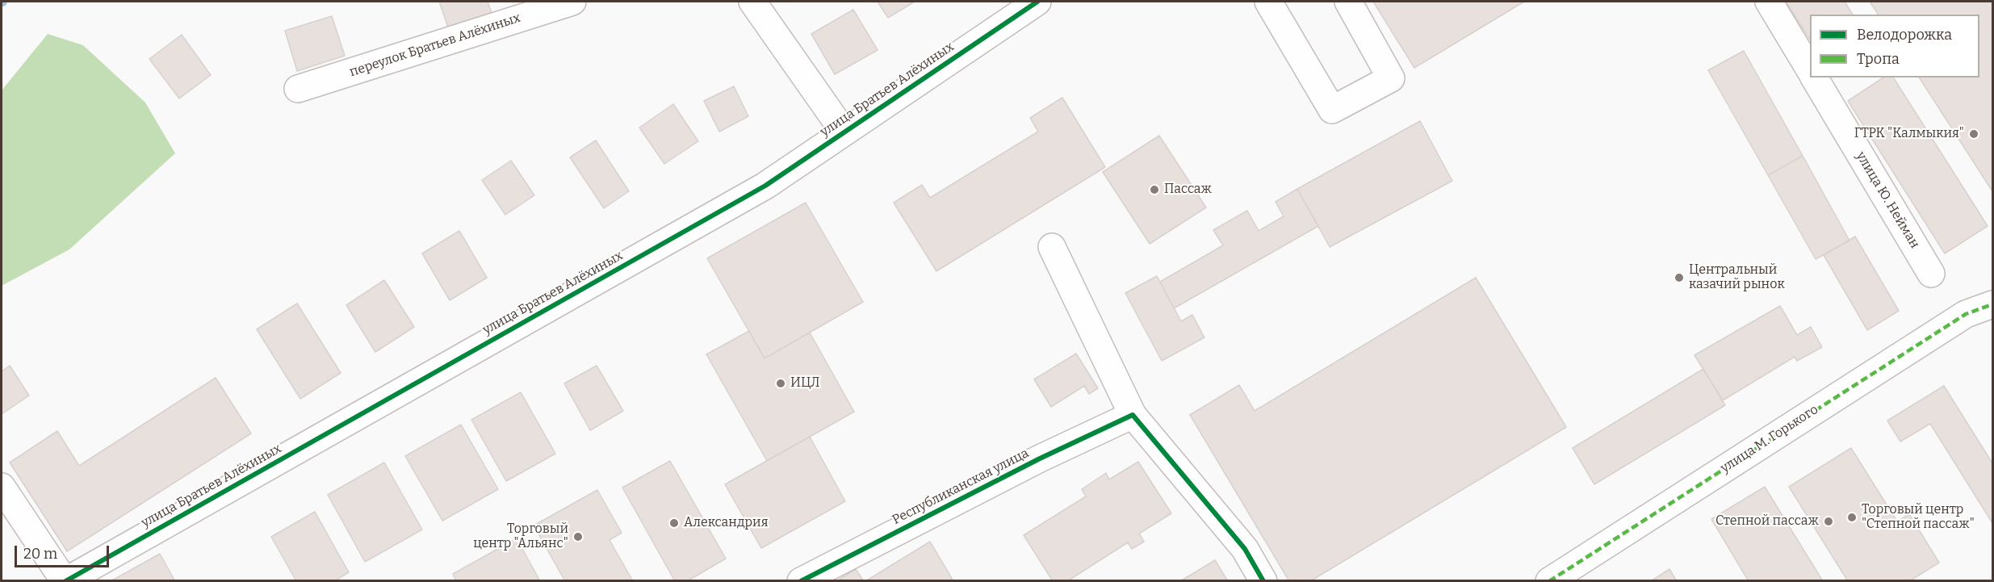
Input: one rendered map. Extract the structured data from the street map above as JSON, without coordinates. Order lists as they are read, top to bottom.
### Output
{
  "streets": {
    "street": [
      "переулок Братьев Алёхиных",
      "улица Братьев Алёхиных",
      "улица Ю. Нейман",
      "улица М. Горького",
      "Республиканская улица"
    ]
  },
  "places": [
    "ГТРК \"Калмыкия\"",
    "Пассаж",
    "Центральный казачий рынок",
    "ИЦЛ",
    "Торговый центр \"Степной пассаж\"",
    "Степной пассаж",
    "Александрия",
    "Торговый центр \"Альянс\""
  ],
  "legend": ["Велодорожка", "Тропа"],
  "scale_bar": "20 m"
}
